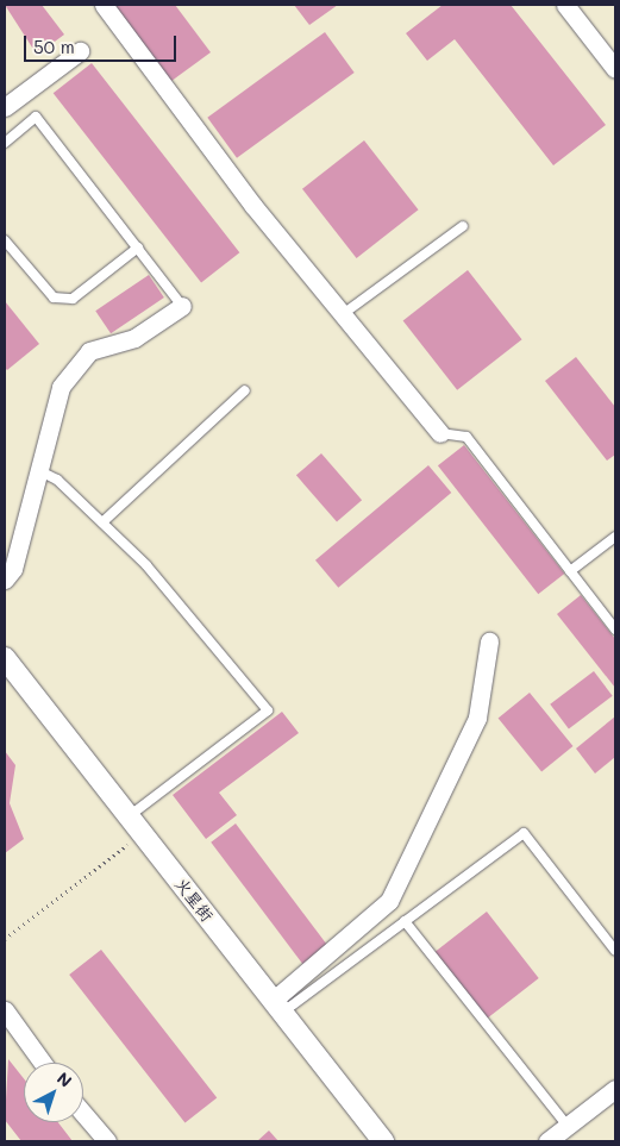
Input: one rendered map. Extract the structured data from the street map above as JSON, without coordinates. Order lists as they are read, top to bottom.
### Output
{
  "streets": {
    "street": ["火星街"]
  },
  "scale_bar": "50 m",
  "north": "top right"
}
